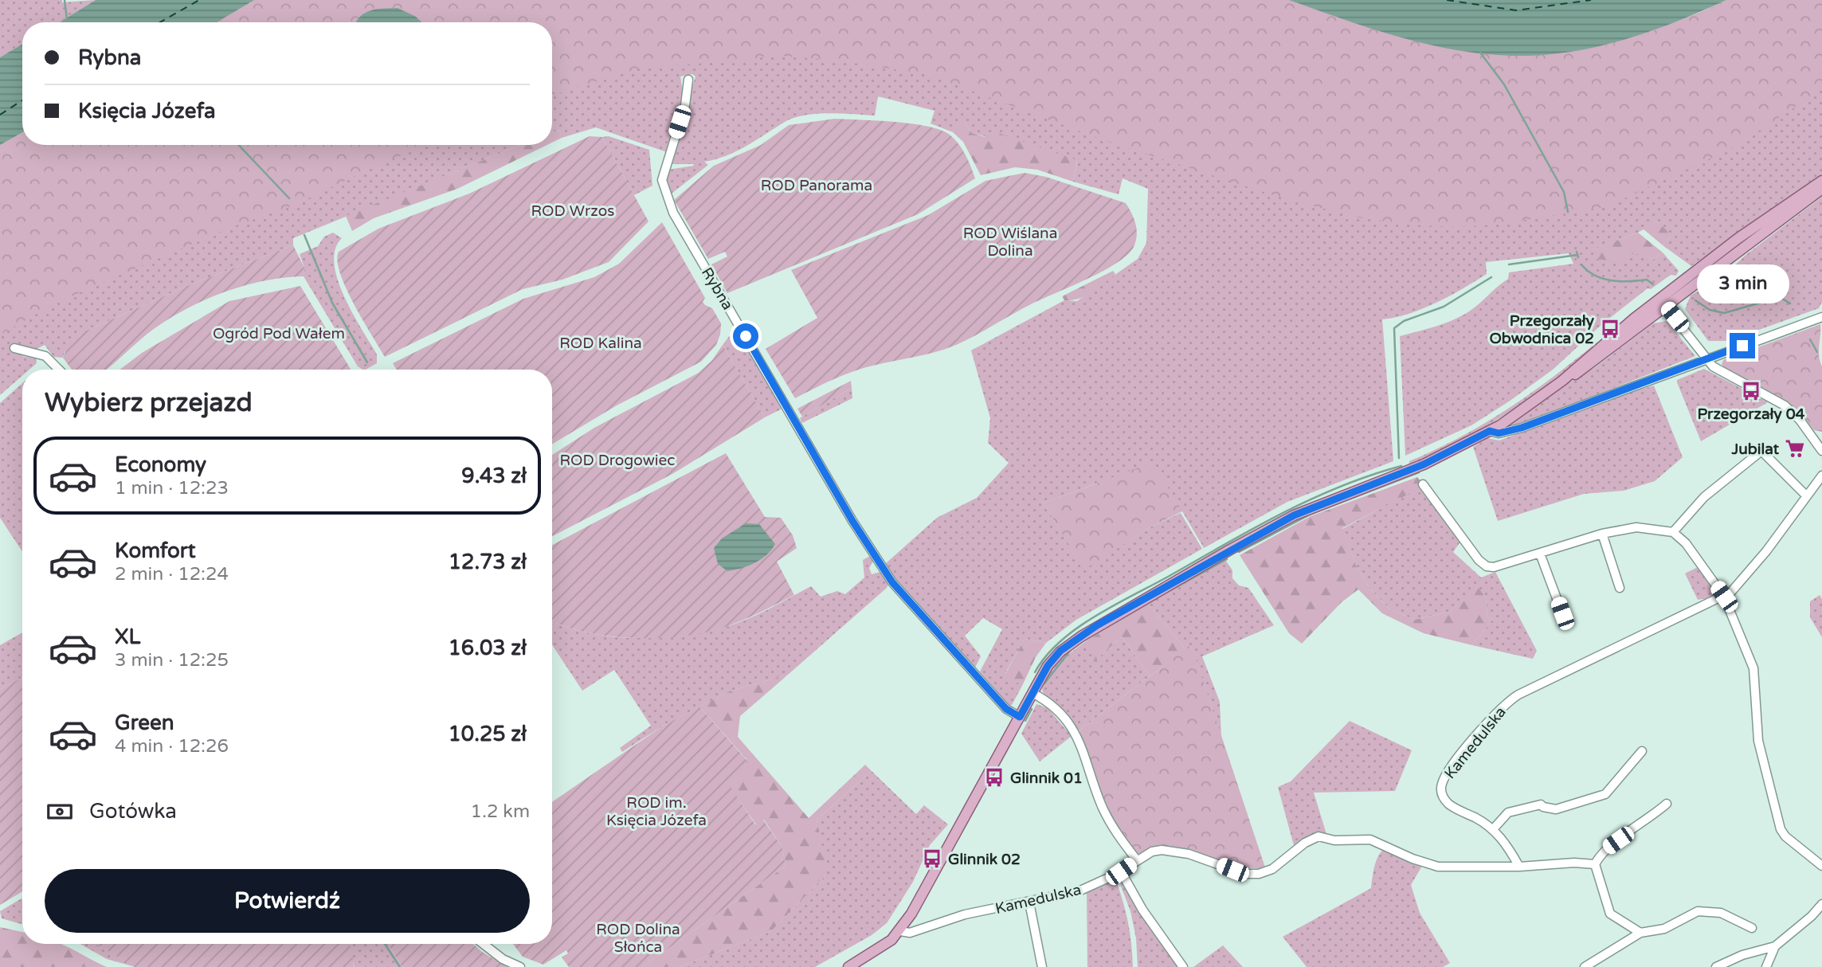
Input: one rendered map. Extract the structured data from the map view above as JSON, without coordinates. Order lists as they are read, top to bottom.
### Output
{
  "streets": {
    "street": ["Rybna", "Kamedulska"]
  },
  "parks": [
    "ROD Panorama",
    "ROD Wrzos",
    "ROD Wiślana Dolina",
    "Ogród Pod Wałem",
    "ROD Kalina",
    "ROD Drogowiec",
    "ROD im. Księcia Józefa",
    "ROD Dolina Słońca"
  ],
  "places": {
    "bus stop": [
      "Przegorzały Obwodnica 02",
      "Przegorzały 04",
      "Glinnik 01",
      "Glinnik 02"
    ],
    "supermarket": ["Jubilat"]
  },
  "page": {
    "banner": ["Rybna", "Księcia Józefa"],
    "bubble": "3 min",
    "heading": "Wybierz przejazd",
    "list": [
      {
        "name": "Economy",
        "note": "1 min · 12:23",
        "value": "9.43 zł"
      },
      {
        "name": "Komfort",
        "note": "2 min · 12:24",
        "value": "12.73 zł"
      },
      {
        "name": "XL",
        "note": "3 min · 12:25",
        "value": "16.03 zł"
      },
      {
        "name": "Green",
        "note": "4 min · 12:26",
        "value": "10.25 zł"
      }
    ],
    "pay": ["Gotówka", "1.2 km"],
    "buttons": "Potwierdź"
  }
}
